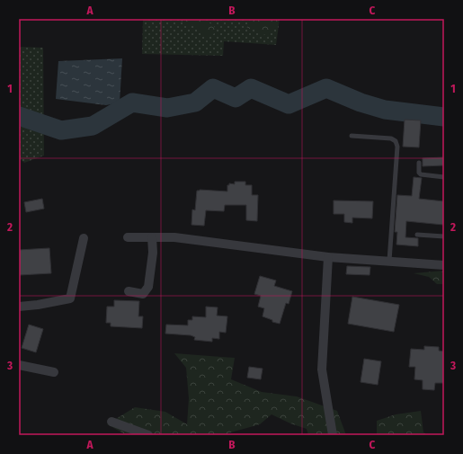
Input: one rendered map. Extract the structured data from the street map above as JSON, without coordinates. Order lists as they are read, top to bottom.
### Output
{
  "grid": {
    "columns": ["A", "B", "C"],
    "rows": ["1", "2", "3"]
  }
}
